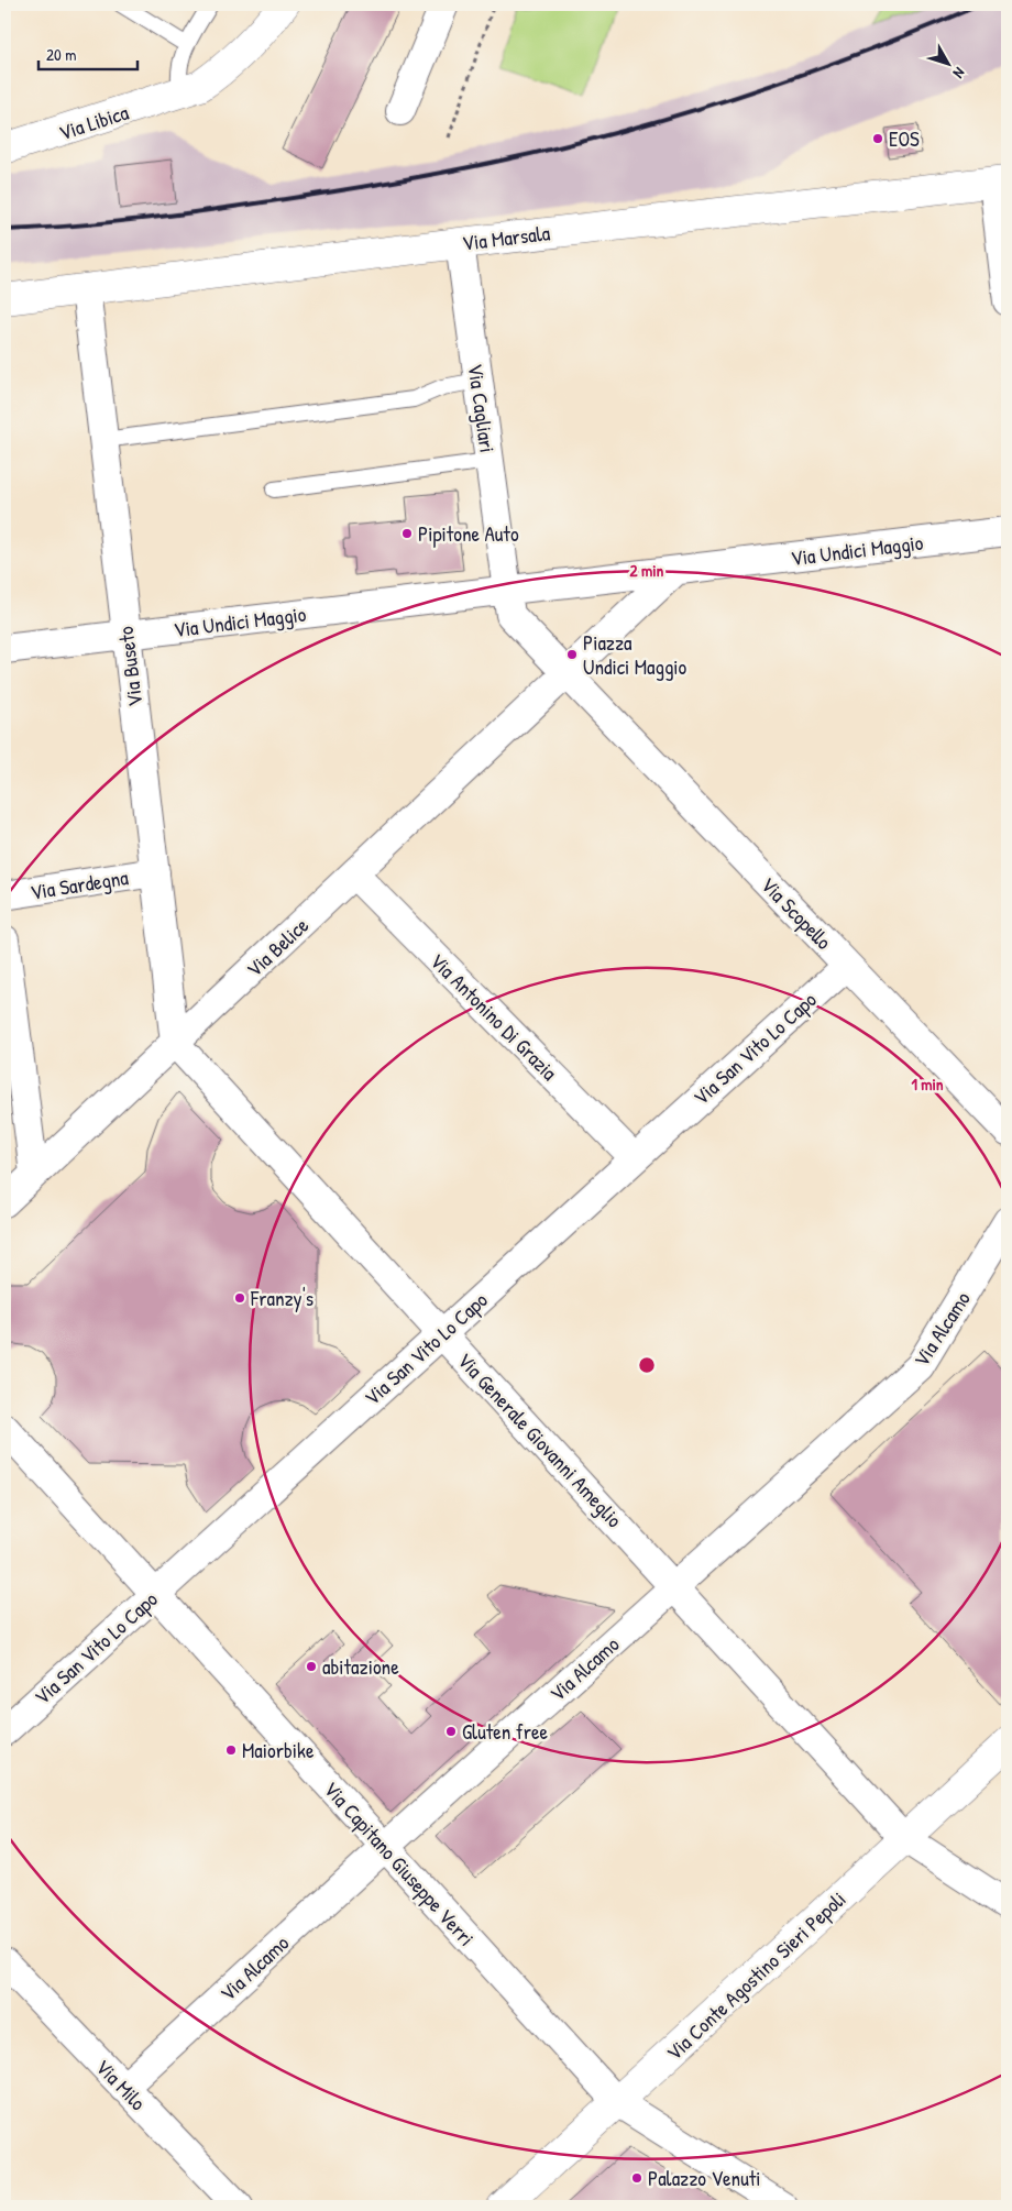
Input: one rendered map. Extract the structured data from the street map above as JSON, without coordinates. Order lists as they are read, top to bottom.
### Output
{
  "streets": {
    "main road": ["Via Libica", "Via Marsala", "Via Conte Agostino Sieri Pepoli"],
    "street": [
      "Via Cagliari",
      "Via Undici Maggio",
      "Via Buseto",
      "Via Sardegna",
      "Via Scopello",
      "Via Belice",
      "Via Antonino Di Grazia",
      "Via San Vito Lo Capo",
      "Via Alcamo",
      "Via Generale Giovanni Ameglio",
      "Via Capitano Giuseppe Verri",
      "Via Milo"
    ]
  },
  "crossings": [
    ["Via Marsala", "Via Cagliari"],
    ["Via Marsala", "Via Buseto"],
    ["Via Cagliari", "Via Undici Maggio"],
    ["Via Cagliari", "Via Scopello"],
    ["Via Cagliari", "Via Belice"],
    ["Via Undici Maggio", "Via Buseto"],
    ["Via Undici Maggio", "Via Belice"],
    ["Via Buseto", "Via Sardegna"],
    ["Via Buseto", "Via Belice"],
    ["Via Buseto", "Via Generale Giovanni Ameglio"],
    ["Via Scopello", "Via Belice"],
    ["Via Scopello", "Via San Vito Lo Capo"],
    ["Via Belice", "Via Antonino Di Grazia"],
    ["Via Belice", "Via Generale Giovanni Ameglio"],
    ["Via Antonino Di Grazia", "Via San Vito Lo Capo"],
    ["Via San Vito Lo Capo", "Via Generale Giovanni Ameglio"],
    ["Via San Vito Lo Capo", "Via Capitano Giuseppe Verri"],
    ["Via Alcamo", "Via Generale Giovanni Ameglio"],
    ["Via Alcamo", "Via Capitano Giuseppe Verri"],
    ["Via Alcamo", "Via Milo"],
    ["Via Generale Giovanni Ameglio", "Via Conte Agostino Sieri Pepoli"],
    ["Via Capitano Giuseppe Verri", "Via Conte Agostino Sieri Pepoli"]
  ],
  "places": [
    "EOS",
    "Pipitone Auto",
    "Piazza Undici Maggio",
    "Franzy's",
    "abitazione",
    "Gluten free",
    "Maiorbike",
    "Palazzo Venuti"
  ],
  "scale_bar": "20 m",
  "north": "bottom right",
  "rings": ["2 min", "1 min"]
}
